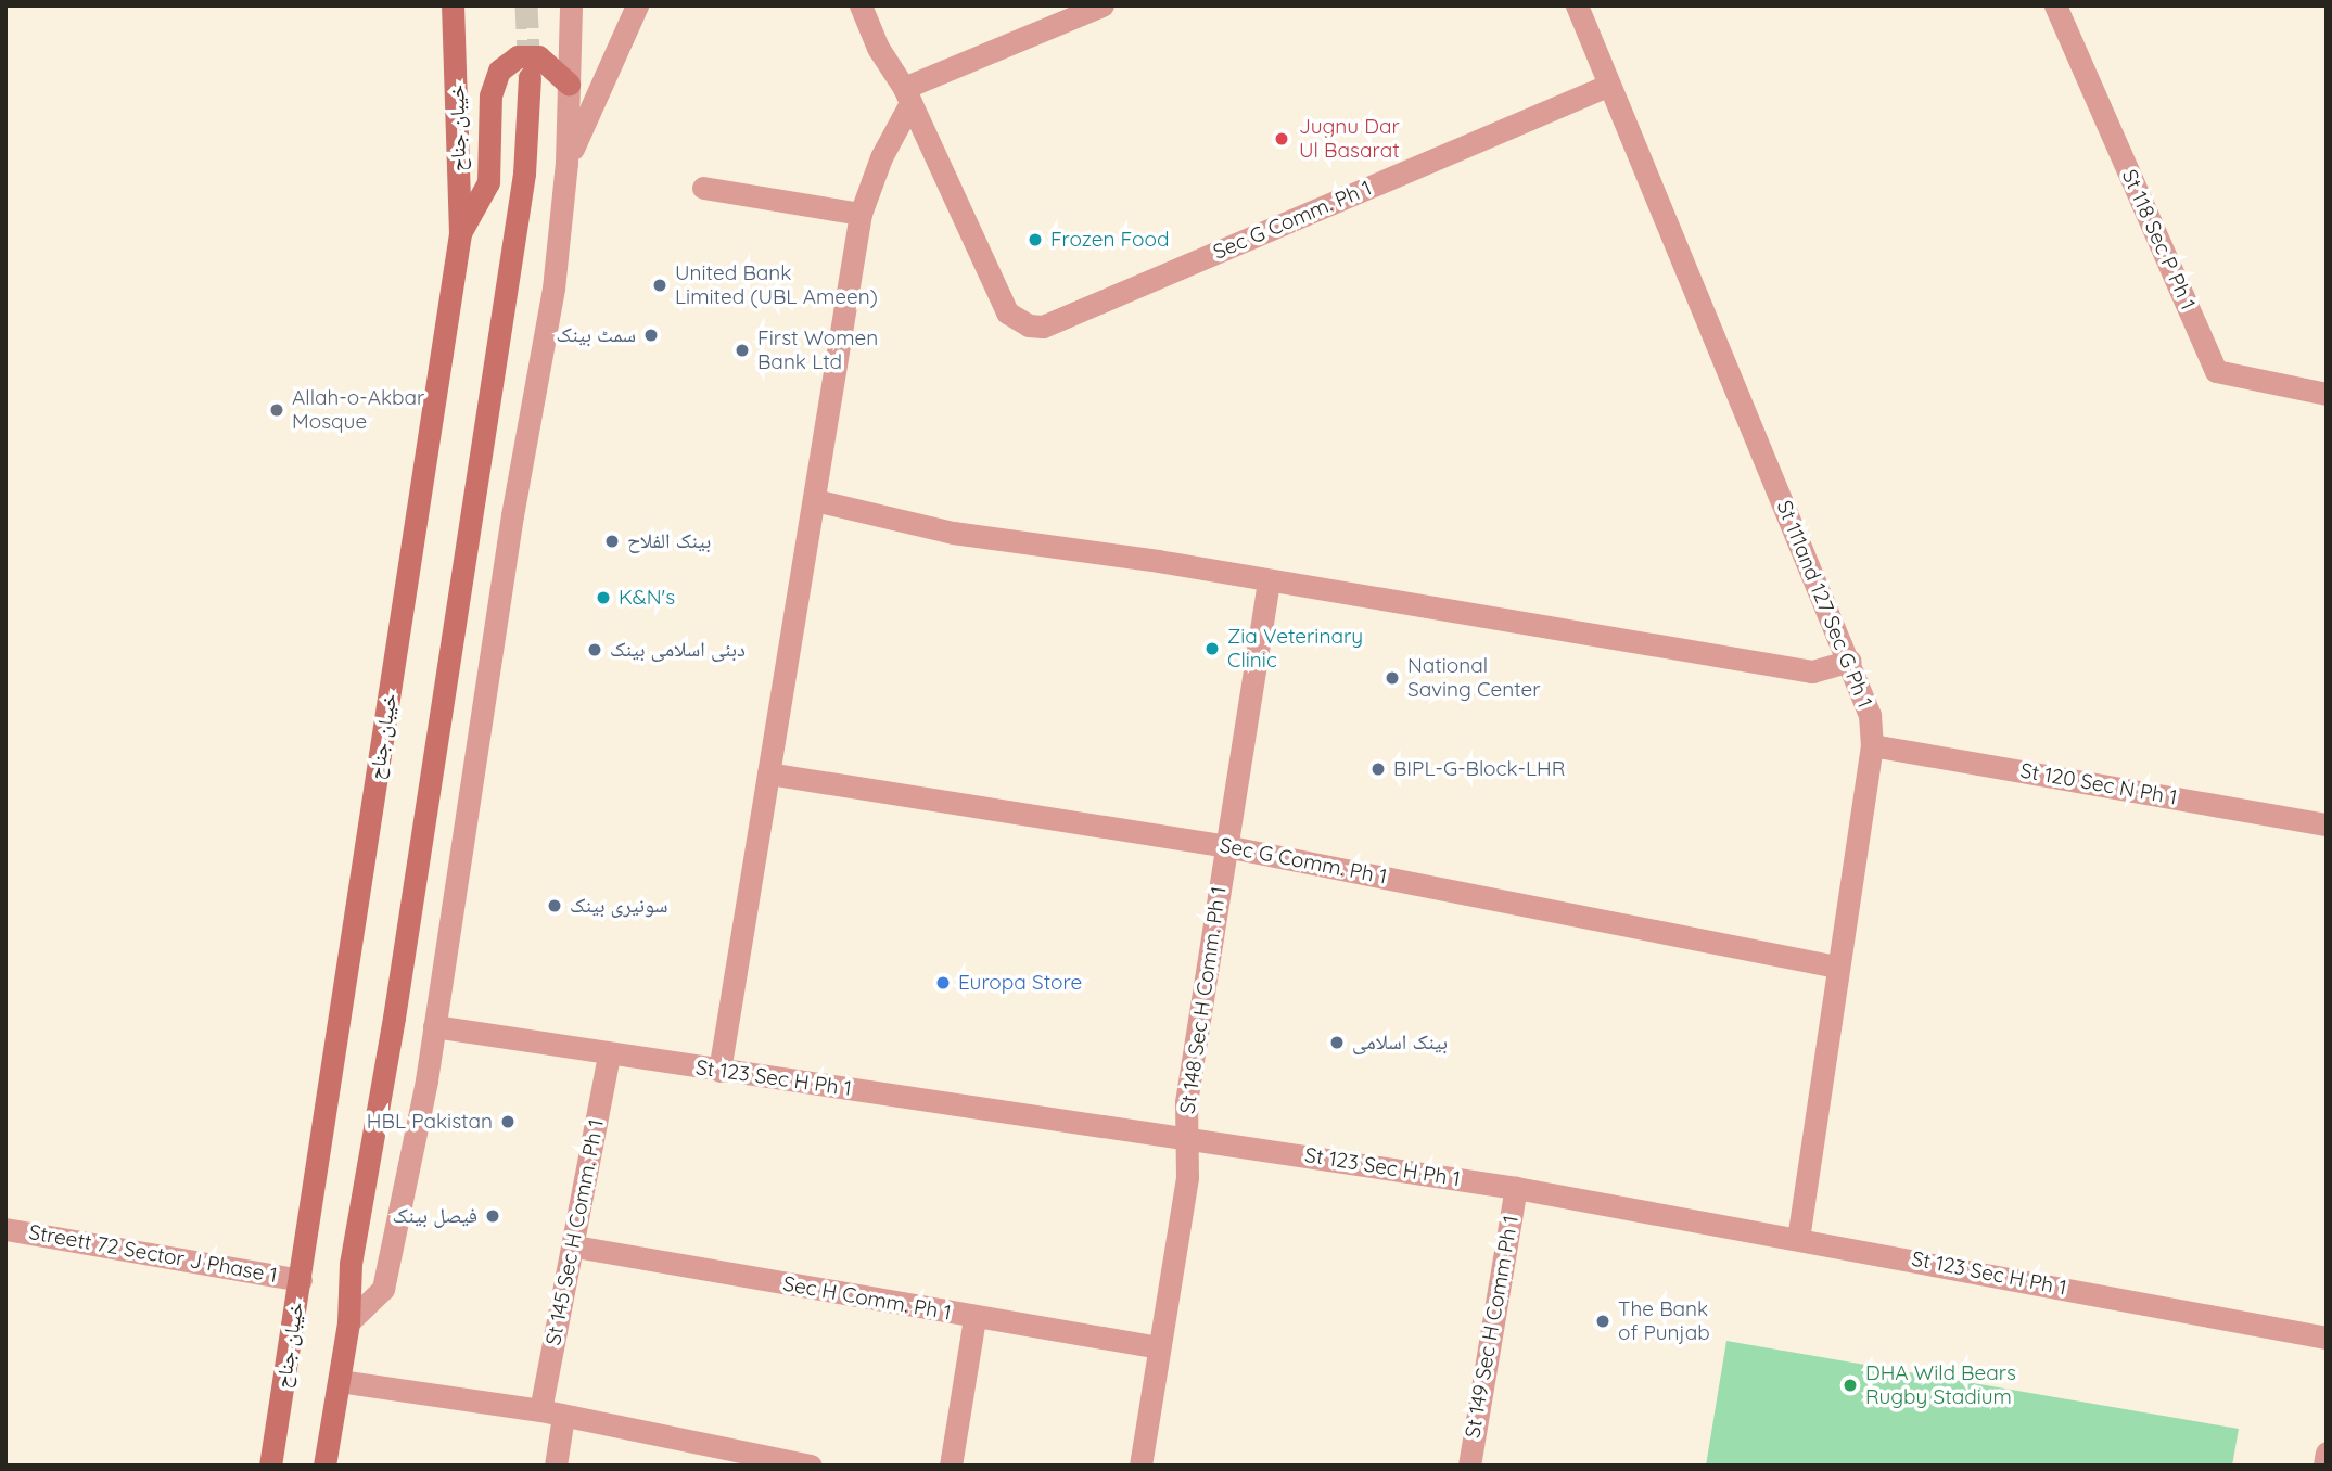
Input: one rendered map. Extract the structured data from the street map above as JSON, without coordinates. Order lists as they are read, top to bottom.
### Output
{
  "streets": {
    "main road": ["خیبان جناح"],
    "street": [
      "Sec G Comm. Ph 1",
      "St 118 Sec P Ph 1",
      "St 111and 127 Sec G Ph 1",
      "St 120 Sec N Ph 1",
      "St 148 Sec H Comm. Ph 1",
      "St 123 Sec H Ph 1",
      "St 145 Sec H Comm. Ph 1",
      "Streett 72 Sector J Phase 1",
      "Sec H Comm. Ph 1",
      "St 149 Sec H Comm Ph 1"
    ]
  },
  "crossings": [
    ["خیبان جناح", "Streett 72 Sector J Phase 1"],
    ["Sec G Comm. Ph 1", "St 111and 127 Sec G Ph 1"],
    ["Sec G Comm. Ph 1", "St 148 Sec H Comm. Ph 1"],
    ["St 111and 127 Sec G Ph 1", "St 120 Sec N Ph 1"],
    ["St 111and 127 Sec G Ph 1", "St 123 Sec H Ph 1"],
    ["St 148 Sec H Comm. Ph 1", "St 123 Sec H Ph 1"],
    ["St 148 Sec H Comm. Ph 1", "Sec H Comm. Ph 1"],
    ["St 123 Sec H Ph 1", "St 145 Sec H Comm. Ph 1"],
    ["St 123 Sec H Ph 1", "St 149 Sec H Comm Ph 1"],
    ["St 145 Sec H Comm. Ph 1", "Sec H Comm. Ph 1"]
  ],
  "places": [
    "Jugnu Dar Ul Basarat",
    "Frozen Food",
    "United Bank Limited (UBL Ameen)",
    "سمٹ بینک",
    "First Women Bank Ltd",
    "Allah-o-Akbar Mosque",
    "بینک الفلاح",
    "K&N's",
    "Zia Veterinary Clinic",
    "دبئی اسلامی بینک",
    "National Saving Center",
    "BIPL-G-Block-LHR",
    "سونیری بینک",
    "Europa Store",
    "بینک اسلامی",
    "HBL Pakistan",
    "فیصل بینک",
    "The Bank of Punjab",
    "DHA Wild Bears Rugby Stadium"
  ]
}
